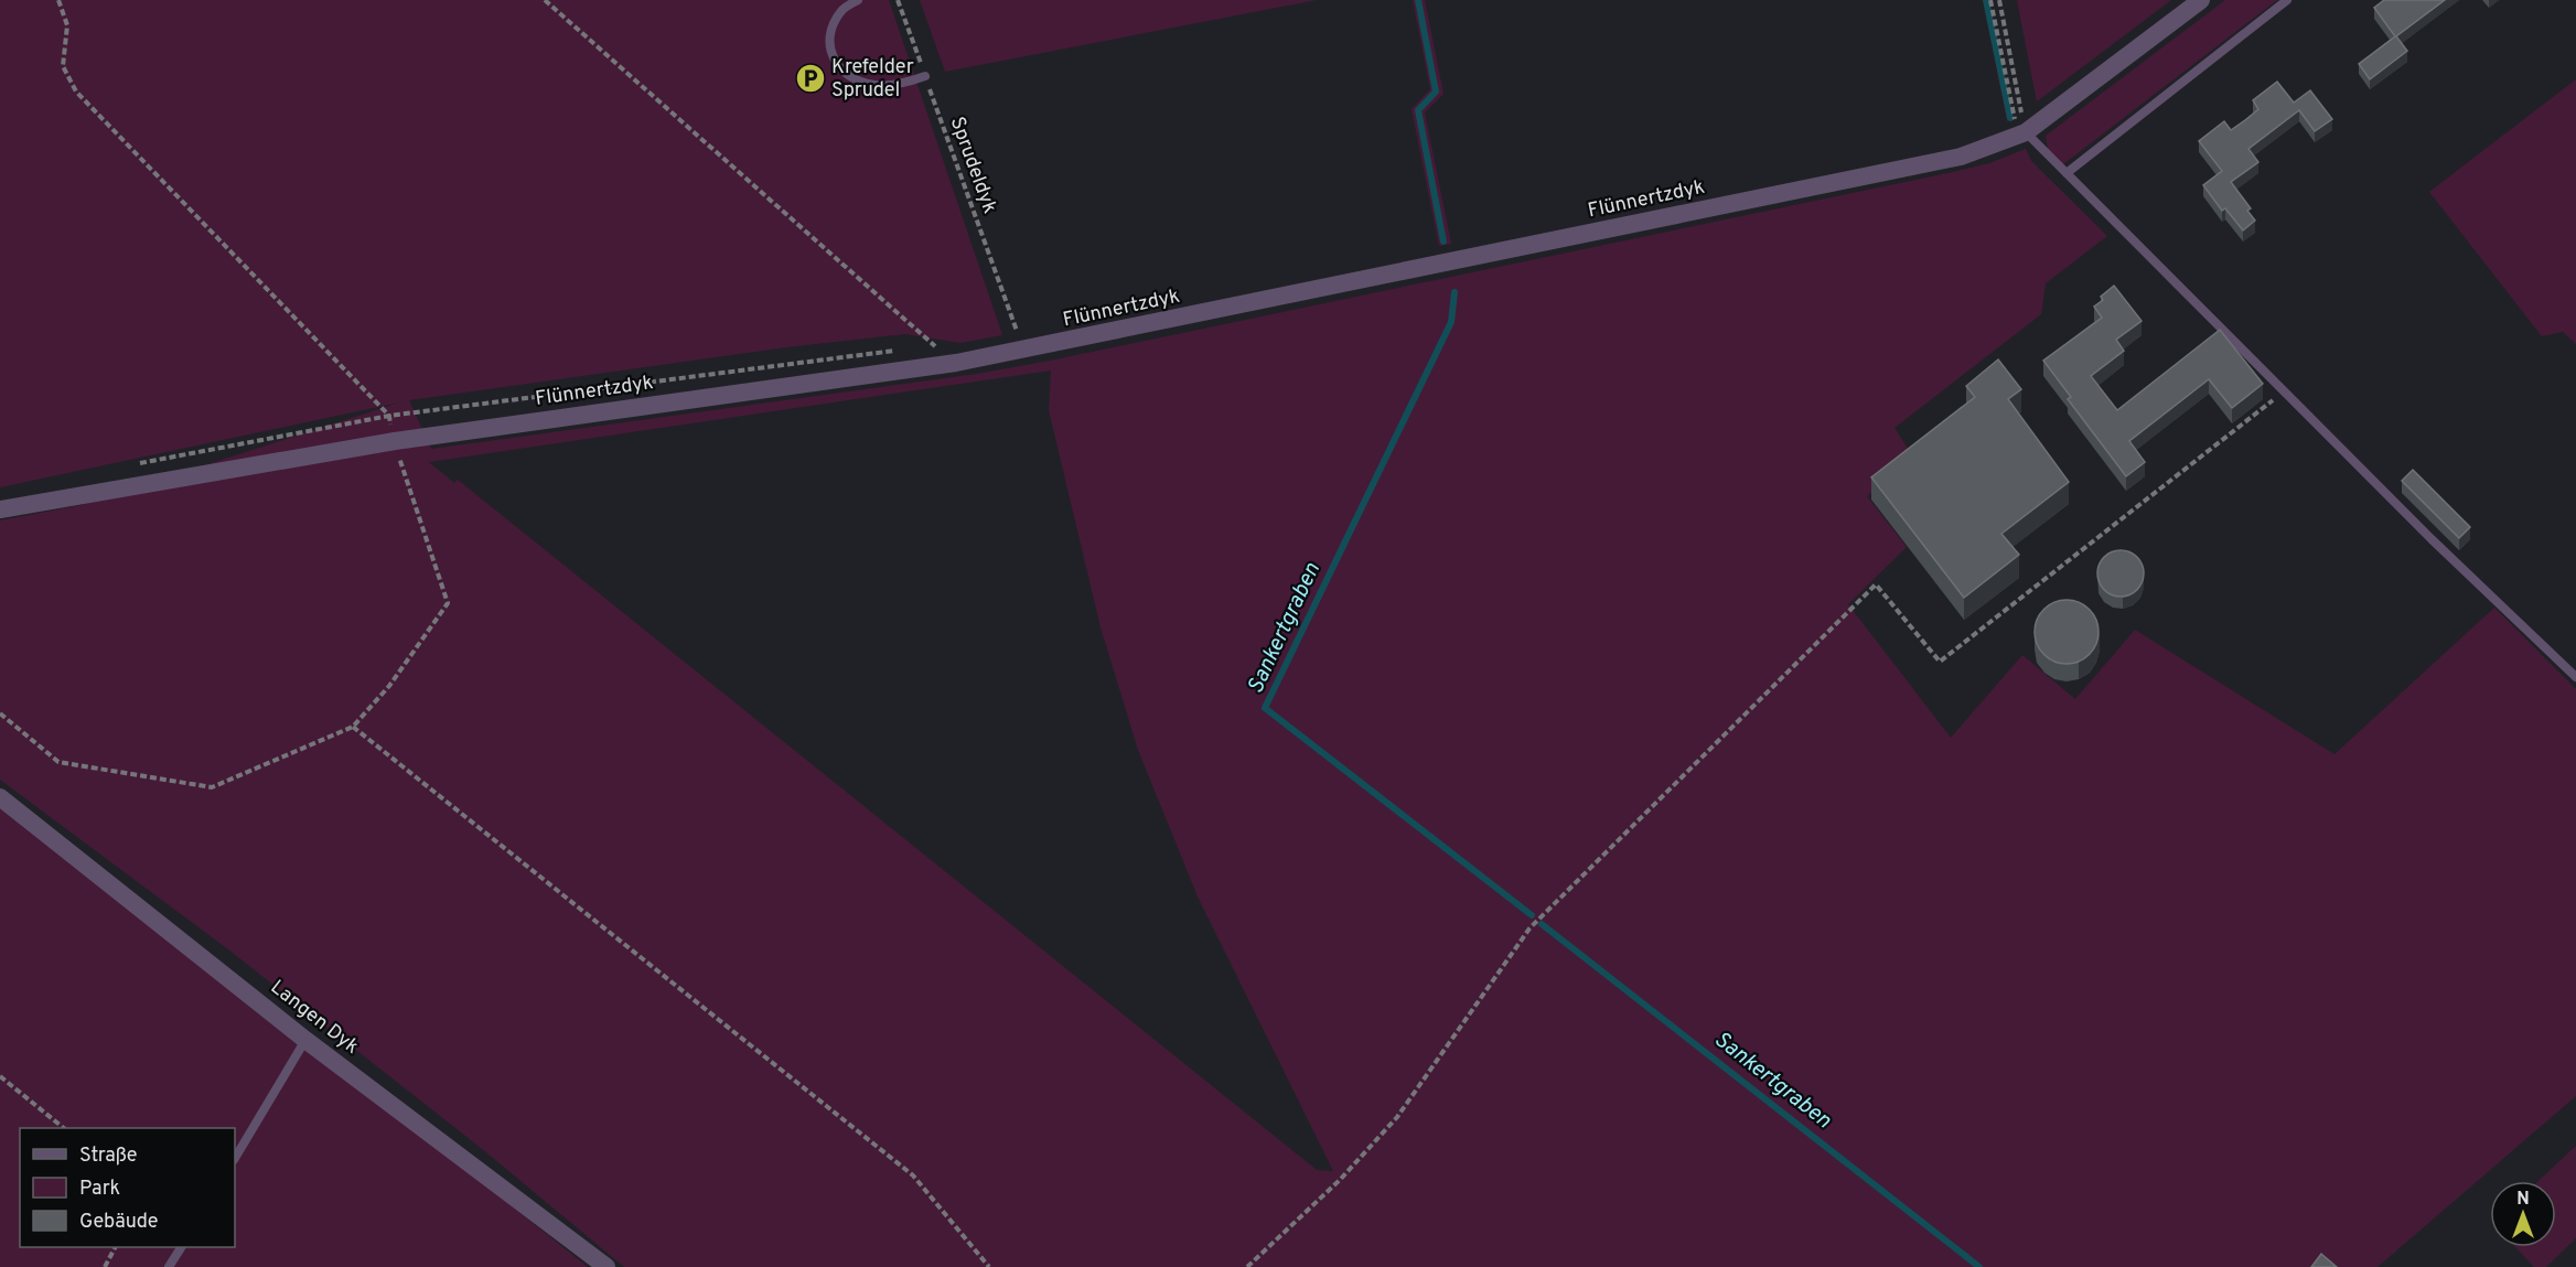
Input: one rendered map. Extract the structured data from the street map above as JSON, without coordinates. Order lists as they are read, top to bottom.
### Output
{
  "streets": {
    "street": ["Flünnertzdyk", "Langen Dyk"],
    "path": ["Sprudeldyk"]
  },
  "water": ["Sankertgraben"],
  "places": {
    "parking": ["Krefelder Sprudel"]
  },
  "legend": ["Straße", "Park", "Gebäude"],
  "north": "top"
}
